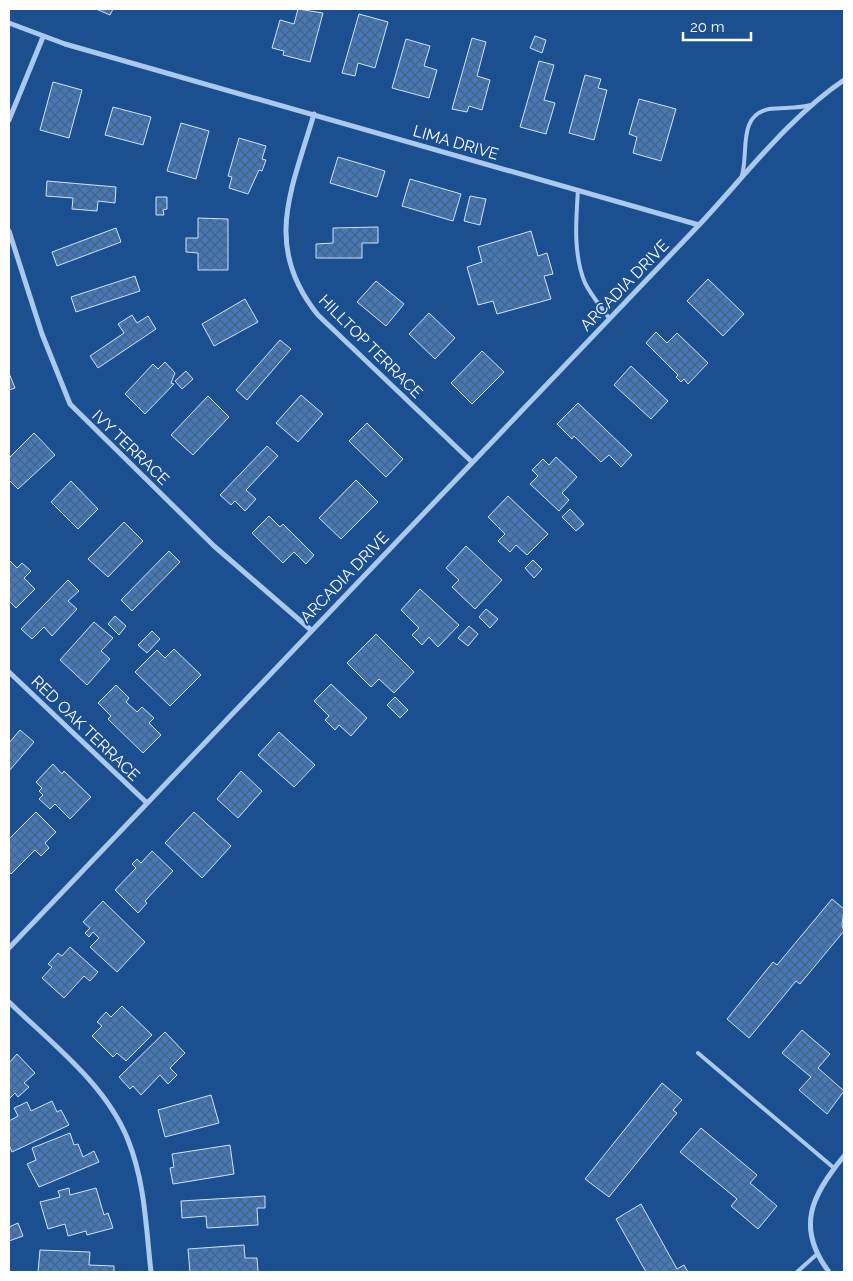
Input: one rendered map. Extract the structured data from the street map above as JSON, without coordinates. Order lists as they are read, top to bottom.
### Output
{
  "streets": {
    "street": [
      "LIMA DRIVE",
      "ARCADIA DRIVE",
      "HILLTOP TERRACE",
      "IVY TERRACE",
      "RED OAK TERRACE"
    ]
  },
  "crossings": [
    ["LIMA DRIVE", "ARCADIA DRIVE"],
    ["LIMA DRIVE", "HILLTOP TERRACE"],
    ["ARCADIA DRIVE", "HILLTOP TERRACE"],
    ["ARCADIA DRIVE", "IVY TERRACE"],
    ["ARCADIA DRIVE", "RED OAK TERRACE"]
  ],
  "scale_bar": "20 m"
}
